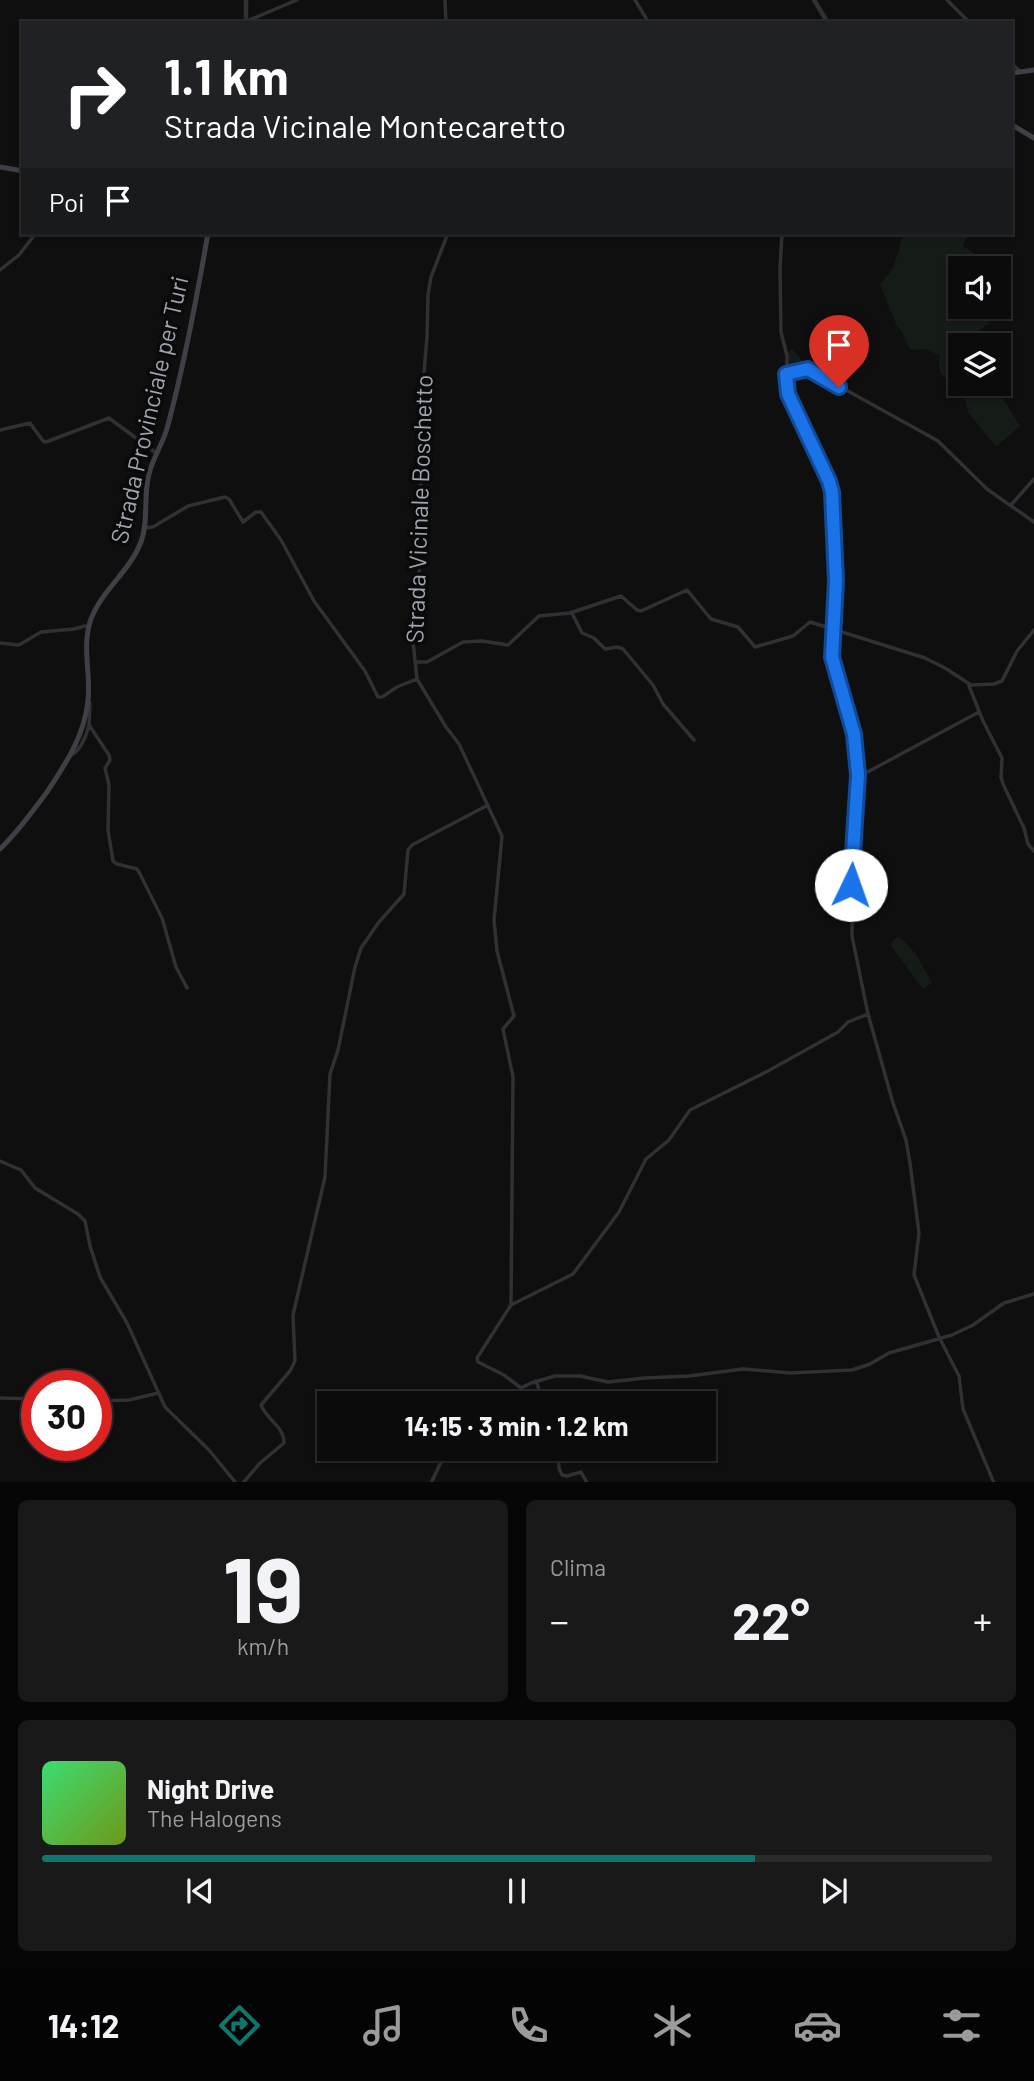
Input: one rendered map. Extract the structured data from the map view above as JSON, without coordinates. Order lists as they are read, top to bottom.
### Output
{
  "streets": {
    "main road": ["Strada Provinciale per Turi"],
    "street": ["Strada Vicinale Boschetto"]
  },
  "page": {
    "turn": ["1.1 km", "Strada Vicinale Montecaretto"],
    "then": "Poi",
    "limit": "30",
    "trip": "14:15 · 3 min · 1.2 km",
    "tile": [
      ["19", "km/h"],
      "Clima"
    ],
    "heat": ["−", "22°", "+"],
    "song": ["Night Drive", "The Halogens"],
    "tabs": "14:12"
  }
}
